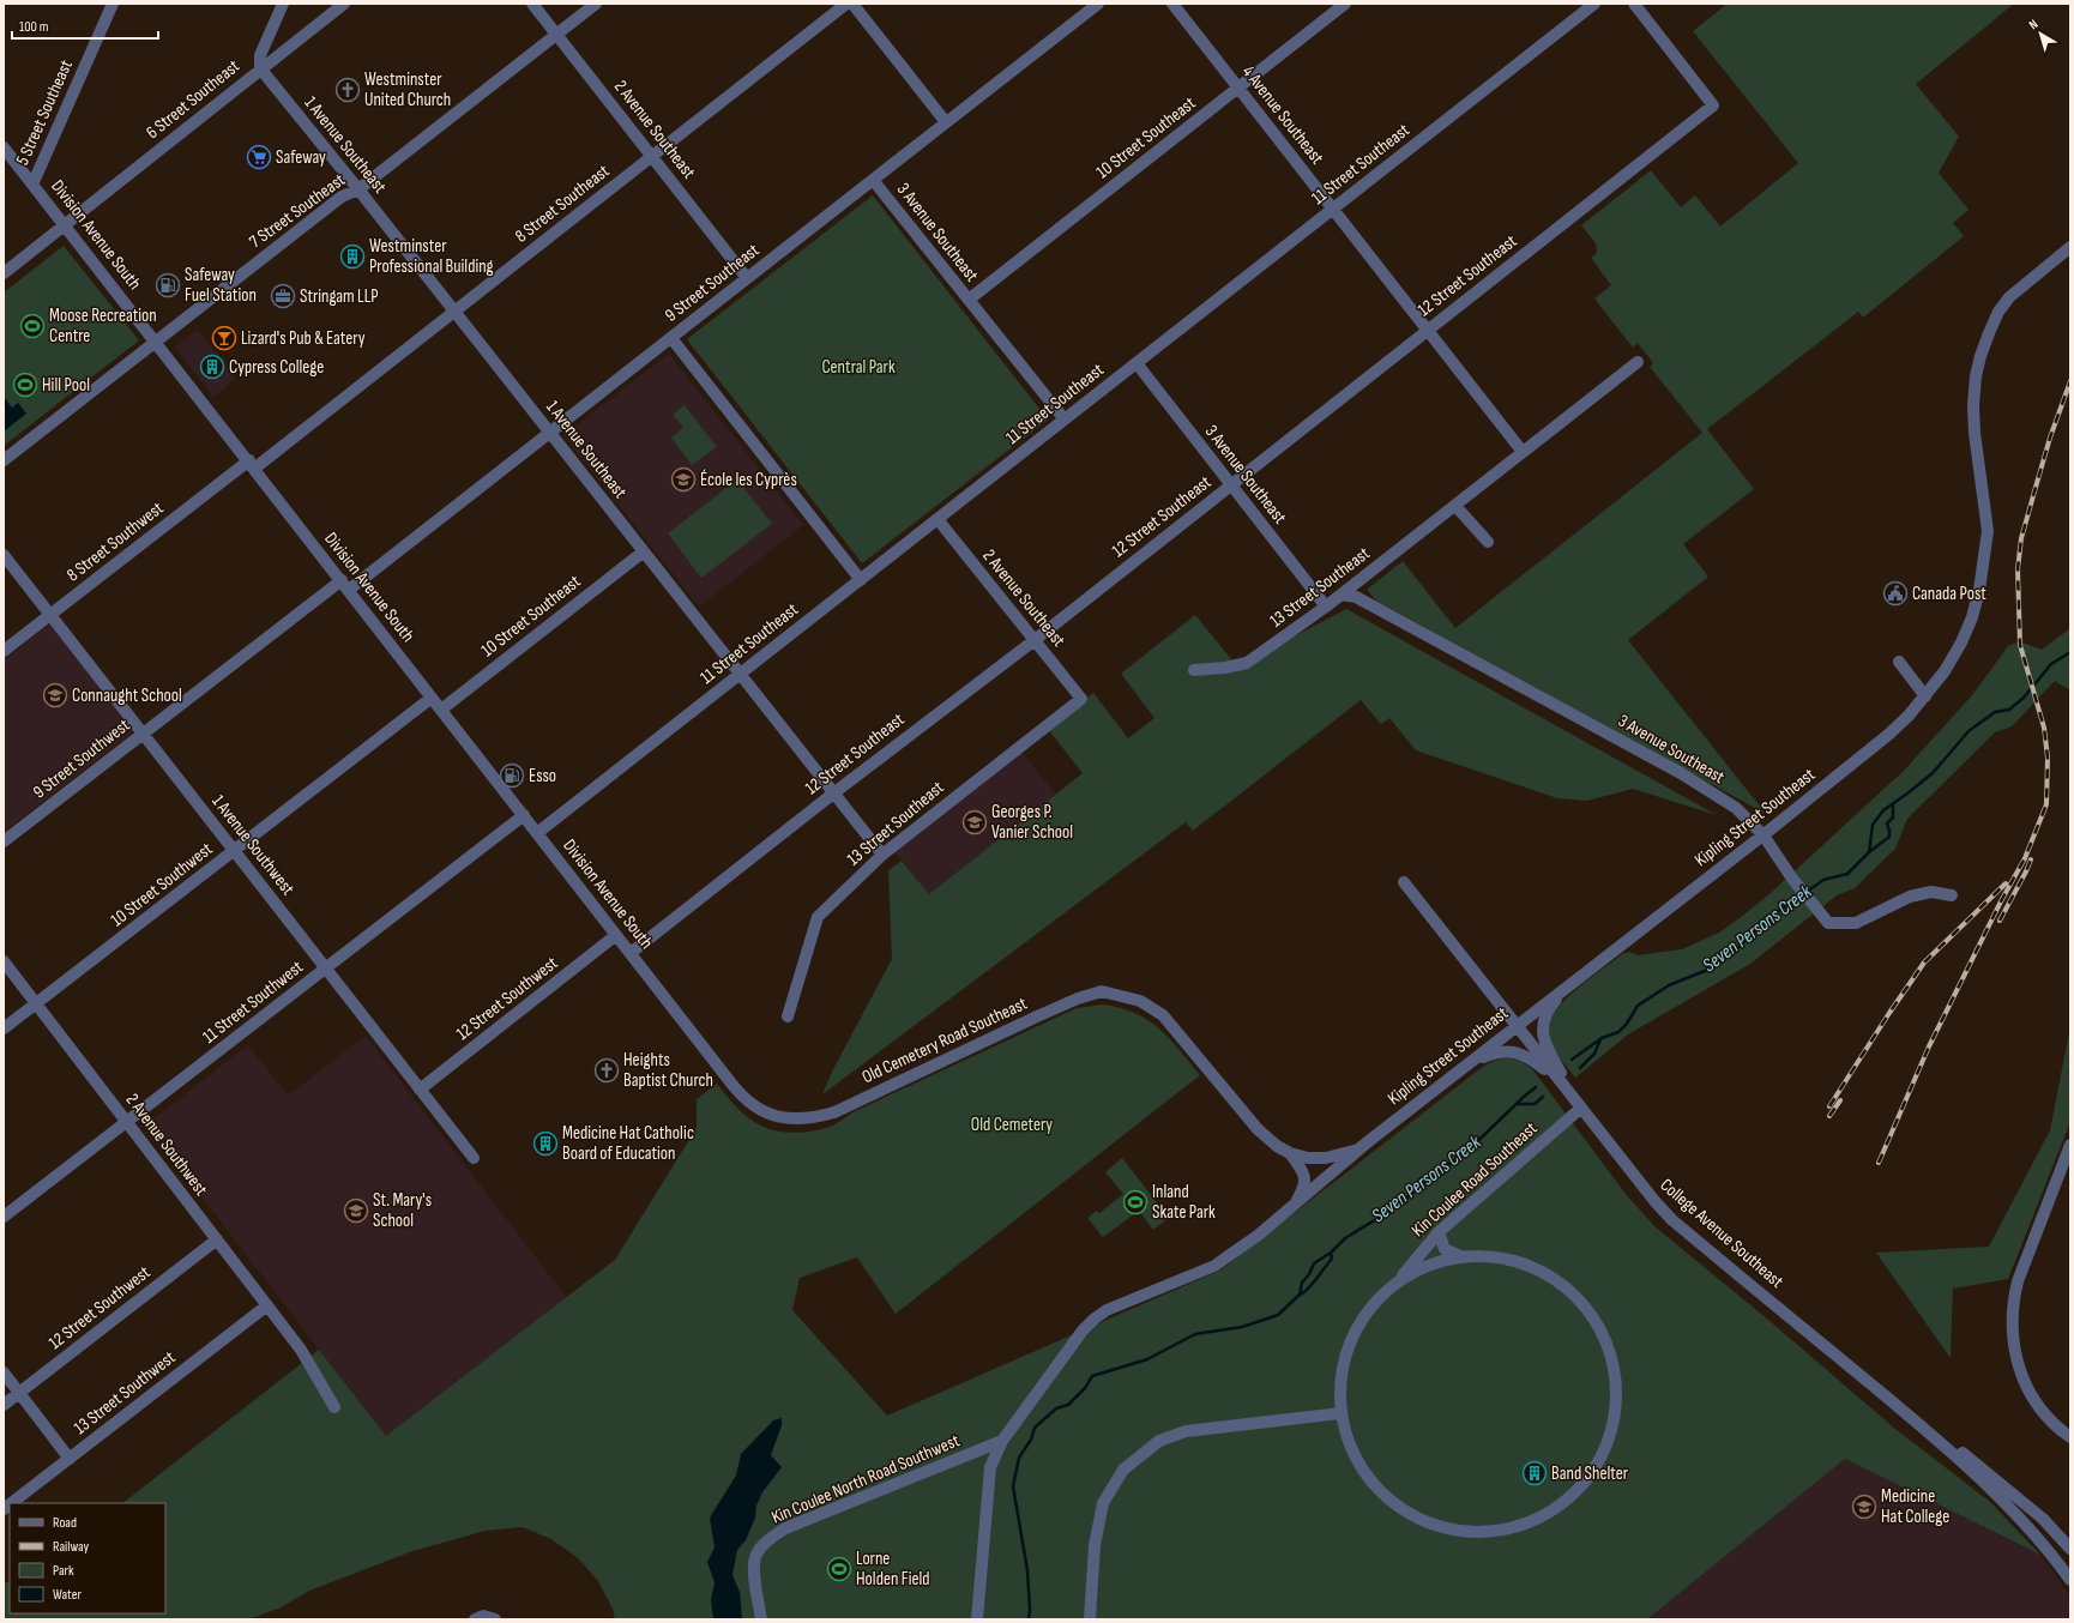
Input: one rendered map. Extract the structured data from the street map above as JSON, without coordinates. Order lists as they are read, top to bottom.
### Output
{
  "streets": {
    "street": [
      "6 Street Southeast",
      "5 Street Southeast",
      "4 Avenue Southeast",
      "2 Avenue Southeast",
      "10 Street Southeast",
      "1 Avenue Southeast",
      "11 Street Southeast",
      "8 Street Southeast",
      "7 Street Southeast",
      "3 Avenue Southeast",
      "Division Avenue South",
      "12 Street Southeast",
      "9 Street Southeast",
      "8 Street Southwest",
      "13 Street Southeast",
      "9 Street Southwest",
      "Kipling Street Southeast",
      "1 Avenue Southwest",
      "10 Street Southwest",
      "12 Street Southwest",
      "11 Street Southwest",
      "Old Cemetery Road Southeast",
      "2 Avenue Southwest",
      "Kin Coulee Road Southeast",
      "College Avenue Southeast",
      "13 Street Southwest",
      "Kin Coulee North Road Southwest"
    ]
  },
  "crossings": [
    ["6 Street Southeast", "1 Avenue Southeast"],
    ["6 Street Southeast", "Division Avenue South"],
    ["5 Street Southeast", "Division Avenue South"],
    ["4 Avenue Southeast", "10 Street Southeast"],
    ["4 Avenue Southeast", "11 Street Southeast"],
    ["4 Avenue Southeast", "12 Street Southeast"],
    ["4 Avenue Southeast", "13 Street Southeast"],
    ["2 Avenue Southeast", "11 Street Southeast"],
    ["2 Avenue Southeast", "8 Street Southeast"],
    ["2 Avenue Southeast", "7 Street Southeast"],
    ["2 Avenue Southeast", "12 Street Southeast"],
    ["2 Avenue Southeast", "9 Street Southeast"],
    ["2 Avenue Southeast", "13 Street Southeast"],
    ["10 Street Southeast", "1 Avenue Southeast"],
    ["10 Street Southeast", "3 Avenue Southeast"],
    ["10 Street Southeast", "Division Avenue South"],
    ["1 Avenue Southeast", "11 Street Southeast"],
    ["1 Avenue Southeast", "8 Street Southeast"],
    ["1 Avenue Southeast", "7 Street Southeast"],
    ["1 Avenue Southeast", "12 Street Southeast"],
    ["1 Avenue Southeast", "9 Street Southeast"],
    ["1 Avenue Southeast", "13 Street Southeast"],
    ["11 Street Southeast", "3 Avenue Southeast"],
    ["11 Street Southeast", "Division Avenue South"],
    ["8 Street Southeast", "Division Avenue South"],
    ["8 Street Southeast", "8 Street Southwest"],
    ["7 Street Southeast", "Division Avenue South"],
    ["3 Avenue Southeast", "12 Street Southeast"],
    ["3 Avenue Southeast", "9 Street Southeast"],
    ["3 Avenue Southeast", "13 Street Southeast"],
    ["3 Avenue Southeast", "Kipling Street Southeast"],
    ["Division Avenue South", "12 Street Southeast"],
    ["Division Avenue South", "9 Street Southeast"],
    ["Division Avenue South", "8 Street Southwest"],
    ["Division Avenue South", "9 Street Southwest"],
    ["Division Avenue South", "10 Street Southwest"],
    ["Division Avenue South", "12 Street Southwest"],
    ["Division Avenue South", "11 Street Southwest"],
    ["Division Avenue South", "Old Cemetery Road Southeast"],
    ["9 Street Southeast", "9 Street Southwest"],
    ["8 Street Southwest", "1 Avenue Southwest"],
    ["9 Street Southwest", "1 Avenue Southwest"],
    ["Kipling Street Southeast", "College Avenue Southeast"],
    ["Kipling Street Southeast", "Kin Coulee North Road Southwest"],
    ["1 Avenue Southwest", "10 Street Southwest"],
    ["1 Avenue Southwest", "12 Street Southwest"],
    ["1 Avenue Southwest", "11 Street Southwest"],
    ["10 Street Southwest", "2 Avenue Southwest"],
    ["12 Street Southwest", "2 Avenue Southwest"],
    ["11 Street Southwest", "2 Avenue Southwest"],
    ["2 Avenue Southwest", "13 Street Southwest"],
    ["Kin Coulee Road Southeast", "College Avenue Southeast"]
  ],
  "water": ["Seven Persons Creek"],
  "parks": ["Central Park", "Old Cemetery"],
  "places": {
    "church": ["Westminster United Church", "Heights Baptist Church"],
    "supermarket": ["Safeway"],
    "building": [
      "Westminster Professional Building",
      "Cypress College",
      "Medicine Hat Catholic Board of Education",
      "Band Shelter"
    ],
    "fuel station": ["Safeway Fuel Station", "Esso"],
    "office": ["Stringam LLP"],
    "sports": [
      "Moose Recreation Centre",
      "Hill Pool",
      "Inland Skate Park",
      "Lorne Holden Field"
    ],
    "bar": ["Lizard's Pub & Eatery"],
    "school or university": [
      "École les Cyprès",
      "Connaught School",
      "Georges P. Vanier School",
      "St. Mary's School",
      "Medicine Hat College"
    ],
    "public building": ["Canada Post"]
  },
  "legend": [
    "Road",
    "Railway",
    "Park",
    "Water"
  ],
  "scale_bar": "100 m",
  "north": "top left"
}
